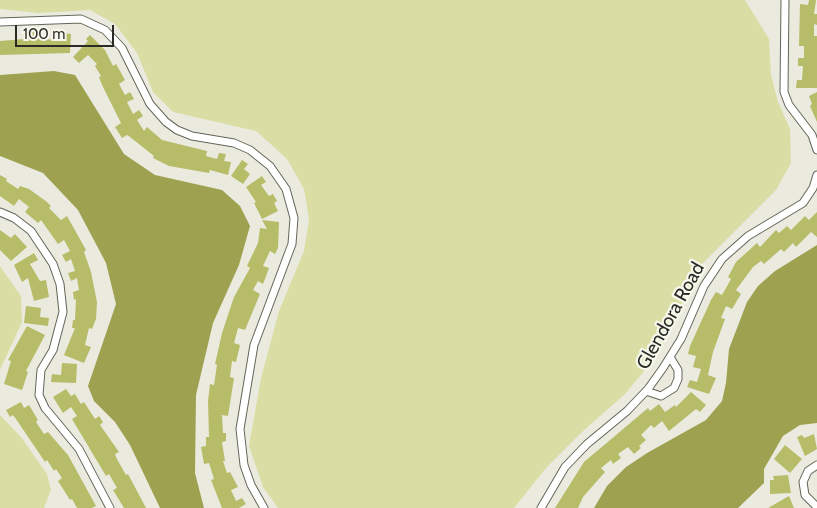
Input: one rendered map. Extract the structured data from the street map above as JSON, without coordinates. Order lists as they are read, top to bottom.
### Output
{
  "streets": {
    "street": ["Glendora Road"]
  },
  "scale_bar": "100 m"
}
